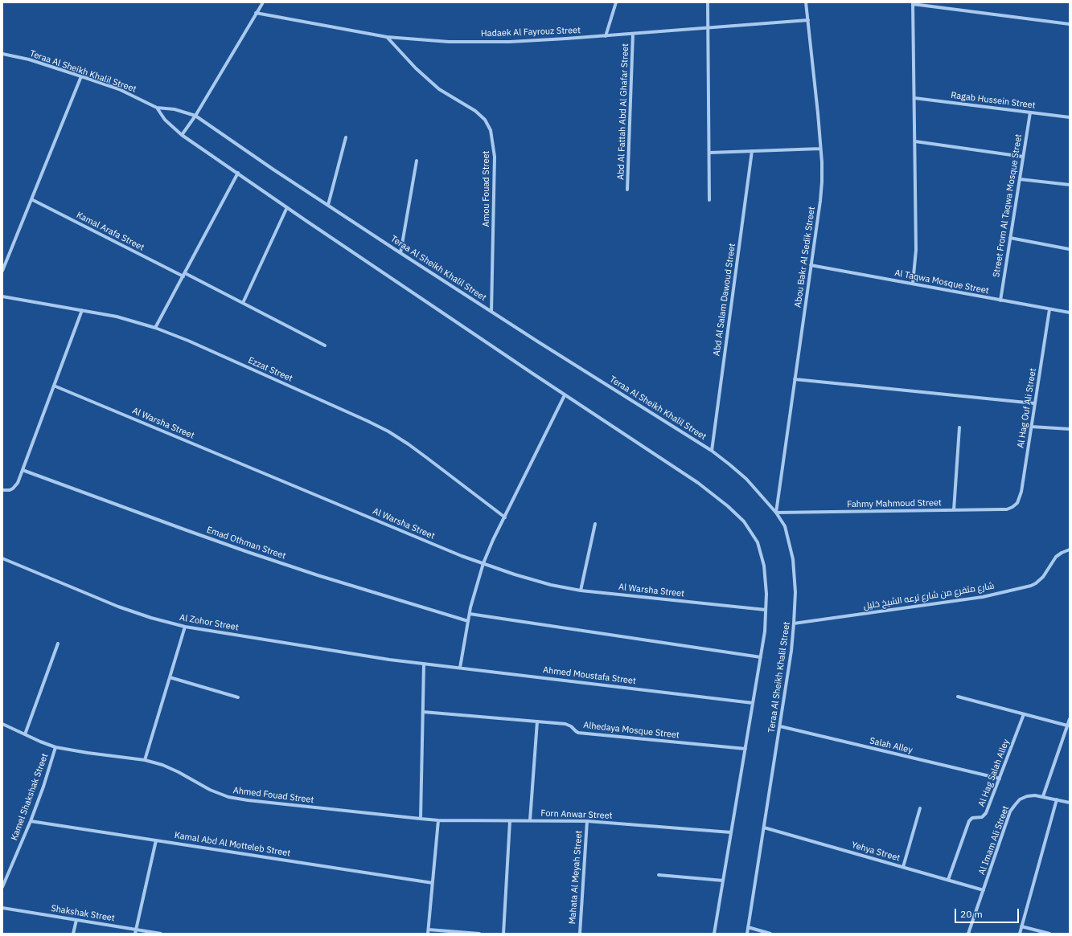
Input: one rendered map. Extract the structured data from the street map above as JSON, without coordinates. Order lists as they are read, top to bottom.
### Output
{
  "streets": {
    "street": [
      "Hadaek Al Fayrouz Street",
      "Teraa Al Sheikh Khalil Street",
      "Ragab Hussein Street",
      "Abd Al Fattah Abd Al Ghafar Street",
      "Amou Fouad Street",
      "Street From Al Taqwa Mosque Street",
      "Kamal Arafa Street",
      "Abou Bakr Al Sedik Street",
      "Al Taqwa Mosque Street",
      "Abd Al Salam Dawoud Street",
      "Ezzat Street",
      "Al Hag Ouf Ali Street",
      "Al Warsha Street",
      "Fahmy Mahmoud Street",
      "Emad Othman Street",
      "شارع متفرع من شارع ترعه الشيخ خليل",
      "Al Zohor Street",
      "Ahmed Moustafa Street",
      "Alhedaya Mosque Street",
      "Salah Alley",
      "Al Hag Salah Alley",
      "Ahmed Fouad Street",
      "Kamel Shakshak Street",
      "Forn Anwar Street",
      "Al Imam Ali Street",
      "Kamal Abd Al Motteleb Street",
      "Yehya Street",
      "Mahata Al Meyah Street",
      "Shakshak Street"
    ]
  },
  "crossings": [
    ["Hadaek Al Fayrouz Street", "Abd Al Fattah Abd Al Ghafar Street"],
    ["Hadaek Al Fayrouz Street", "Amou Fouad Street"],
    ["Hadaek Al Fayrouz Street", "Abou Bakr Al Sedik Street"],
    ["Teraa Al Sheikh Khalil Street", "Amou Fouad Street"],
    ["Teraa Al Sheikh Khalil Street", "Abou Bakr Al Sedik Street"],
    ["Teraa Al Sheikh Khalil Street", "Abd Al Salam Dawoud Street"],
    ["Teraa Al Sheikh Khalil Street", "Al Warsha Street"],
    ["Teraa Al Sheikh Khalil Street", "Fahmy Mahmoud Street"],
    ["Teraa Al Sheikh Khalil Street", "شارع متفرع من شارع ترعه الشيخ خليل"],
    ["Teraa Al Sheikh Khalil Street", "Ahmed Moustafa Street"],
    ["Teraa Al Sheikh Khalil Street", "Alhedaya Mosque Street"],
    ["Teraa Al Sheikh Khalil Street", "Salah Alley"],
    ["Teraa Al Sheikh Khalil Street", "Forn Anwar Street"],
    ["Teraa Al Sheikh Khalil Street", "Yehya Street"],
    ["Ragab Hussein Street", "Street From Al Taqwa Mosque Street"],
    ["Street From Al Taqwa Mosque Street", "Al Taqwa Mosque Street"],
    ["Abou Bakr Al Sedik Street", "Al Taqwa Mosque Street"],
    ["Abou Bakr Al Sedik Street", "Fahmy Mahmoud Street"],
    ["Al Taqwa Mosque Street", "Al Hag Ouf Ali Street"],
    ["Al Hag Ouf Ali Street", "Fahmy Mahmoud Street"],
    ["Al Zohor Street", "Ahmed Moustafa Street"],
    ["Salah Alley", "Al Hag Salah Alley"],
    ["Al Hag Salah Alley", "Yehya Street"],
    ["Ahmed Fouad Street", "Kamel Shakshak Street"],
    ["Ahmed Fouad Street", "Forn Anwar Street"],
    ["Kamel Shakshak Street", "Kamal Abd Al Motteleb Street"],
    ["Forn Anwar Street", "Mahata Al Meyah Street"],
    ["Al Imam Ali Street", "Yehya Street"]
  ],
  "scale_bar": "20 m"
}
